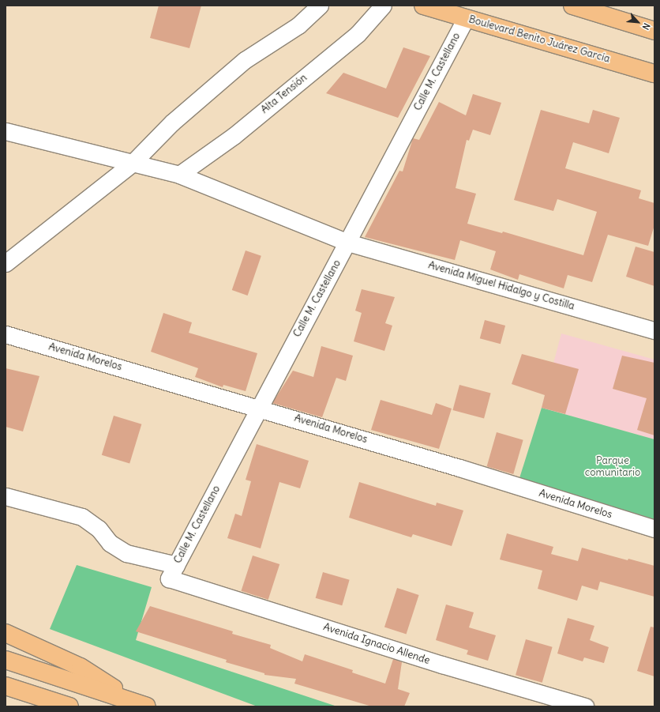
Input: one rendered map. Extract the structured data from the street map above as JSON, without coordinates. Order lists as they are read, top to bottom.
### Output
{
  "streets": {
    "main road": ["Boulevard Benito Juárez García"],
    "street": [
      "Calle M. Castellano",
      "Alta Tensión",
      "Avenida Miguel Hidalgo y Costilla",
      "Avenida Morelos",
      "Avenida Ignacio Allende"
    ]
  },
  "crossings": [
    ["Boulevard Benito Juárez García", "Calle M. Castellano"],
    ["Calle M. Castellano", "Avenida Miguel Hidalgo y Costilla"],
    ["Calle M. Castellano", "Avenida Morelos"],
    ["Calle M. Castellano", "Avenida Ignacio Allende"],
    ["Alta Tensión", "Avenida Miguel Hidalgo y Costilla"]
  ],
  "parks": ["Parque comunitario"],
  "north": "bottom right"
}
